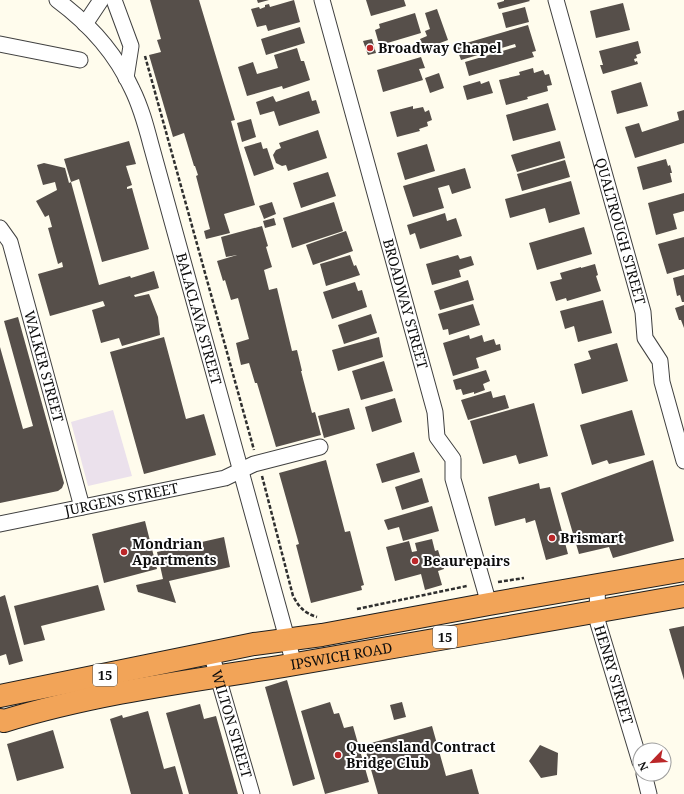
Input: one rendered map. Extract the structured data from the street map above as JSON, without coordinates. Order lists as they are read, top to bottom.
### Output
{
  "streets": {
    "highway": ["15", "IPSWICH ROAD"],
    "street": [
      "QUALTROUGH STREET",
      "BROADWAY STREET",
      "BALACLAVA STREET",
      "WALKER STREET",
      "JURGENS STREET",
      "HENRY STREET",
      "WILTON STREET"
    ]
  },
  "crossings": [
    ["BROADWAY STREET", "IPSWICH ROAD"],
    ["BALACLAVA STREET", "JURGENS STREET"],
    ["BALACLAVA STREET", "IPSWICH ROAD"],
    ["WALKER STREET", "JURGENS STREET"],
    ["IPSWICH ROAD", "HENRY STREET"],
    ["IPSWICH ROAD", "WILTON STREET"]
  ],
  "places": [
    "Broadway Chapel",
    "Brismart",
    "Mondrian Apartments",
    "Beaurepairs",
    "Queensland Contract Bridge Club"
  ],
  "north": "bottom left"
}
